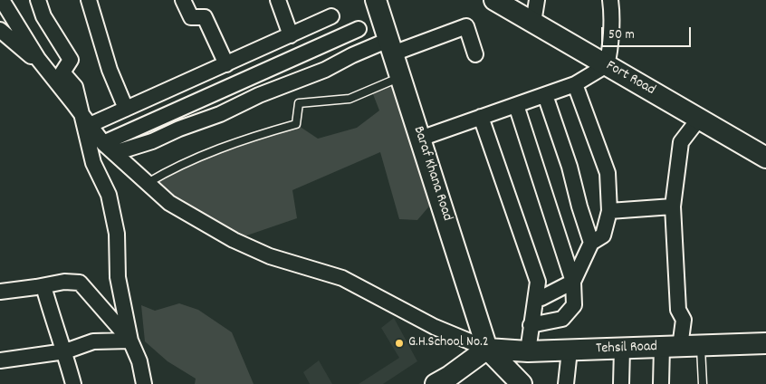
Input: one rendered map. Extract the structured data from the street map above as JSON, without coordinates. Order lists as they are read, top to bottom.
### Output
{
  "streets": {
    "street": ["Fort Road", "Baraf Khana Road", "Tehsil Road"]
  },
  "crossings": [
    ["Baraf Khana Road", "Tehsil Road"]
  ],
  "places": ["G.H.School No.2"],
  "scale_bar": "50 m"
}
